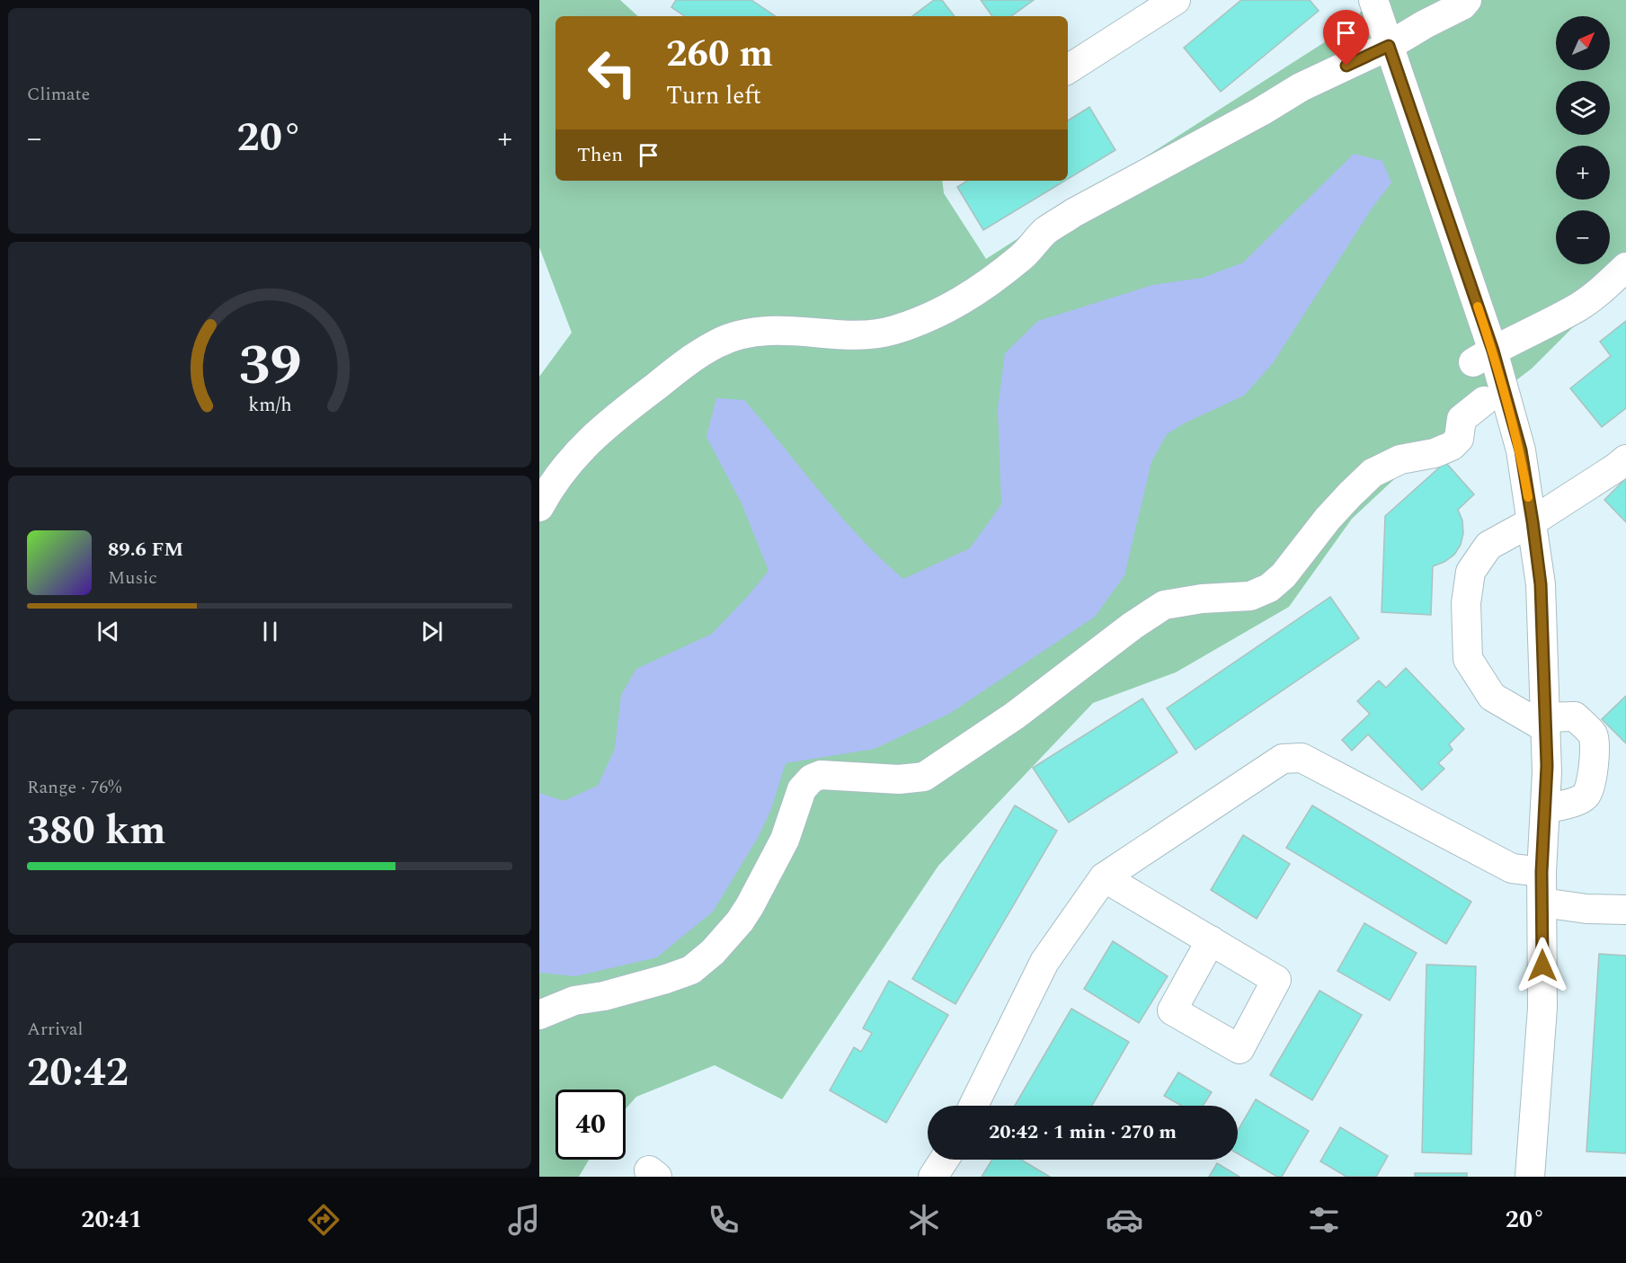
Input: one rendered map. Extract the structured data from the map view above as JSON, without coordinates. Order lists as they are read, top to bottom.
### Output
{
  "north": "top right",
  "page": {
    "tile": [
      "Climate",
      ["Range · 76%", "380 km"],
      ["Arrival", "20:42"]
    ],
    "map_buttons": ["+", "−"],
    "turn": ["260 m", "Turn left"],
    "heat": ["−", "20°", "+"],
    "then": "Then",
    "song": ["89.6 FM", "Music"],
    "limit": "40",
    "trip": "20:42 · 1 min · 270 m",
    "tabs": ["20:41", "20°"],
    "gauge": ["39", "km/h"]
  }
}
